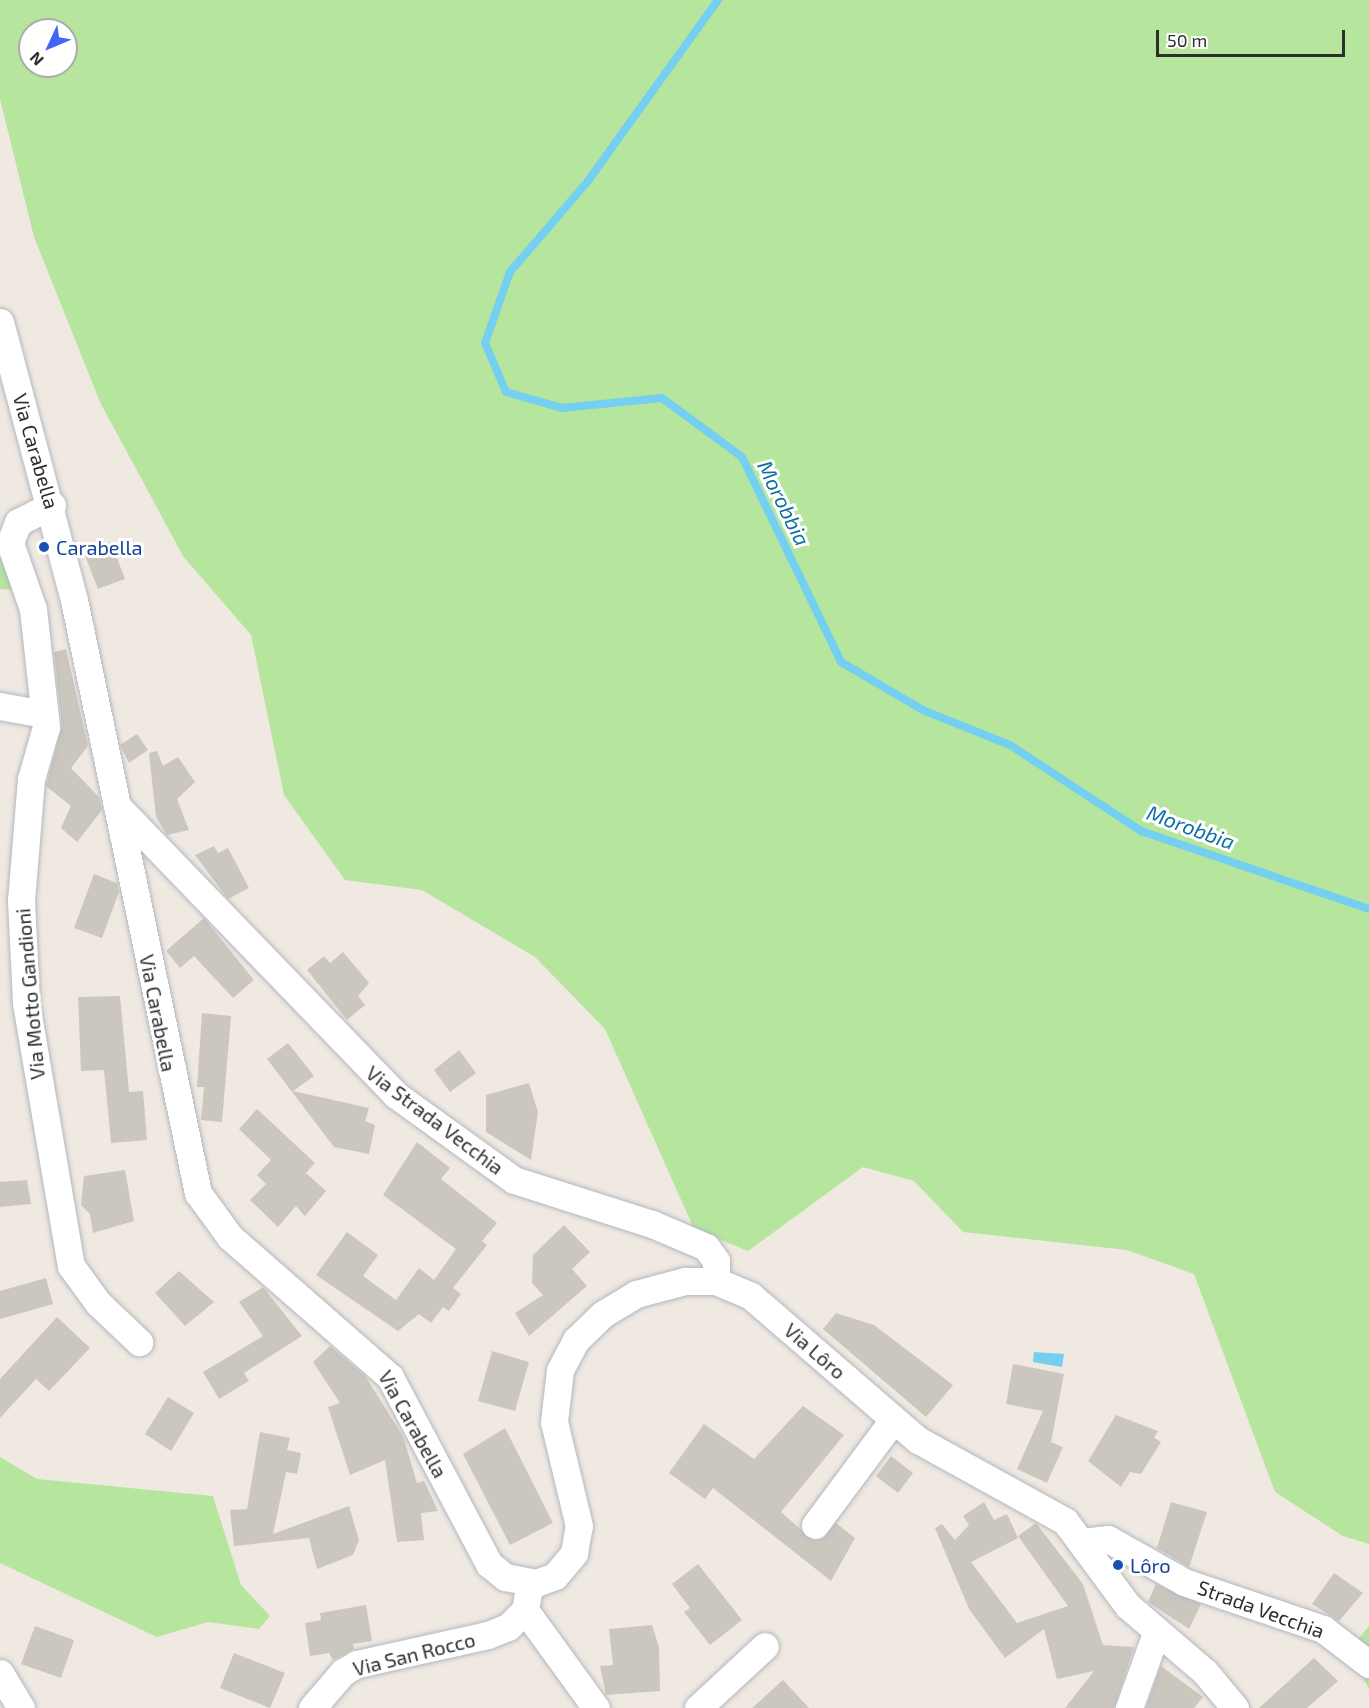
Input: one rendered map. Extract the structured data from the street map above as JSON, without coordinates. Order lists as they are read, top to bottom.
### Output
{
  "streets": {
    "street": [
      "Via Carabella",
      "Via Motto Gandioni",
      "Via Strada Vecchia",
      "Via Lôro",
      "Strada Vecchia",
      "Via San Rocco"
    ]
  },
  "crossings": [
    ["Via Carabella", "Via Motto Gandioni"],
    ["Via Carabella", "Via Strada Vecchia"],
    ["Via Carabella", "Via Lôro"],
    ["Via Strada Vecchia", "Via Lôro"],
    ["Via Lôro", "Strada Vecchia"]
  ],
  "water": ["Morobbia"],
  "places": ["Carabella", "Lôro"],
  "scale_bar": "50 m",
  "north": "bottom left"
}
